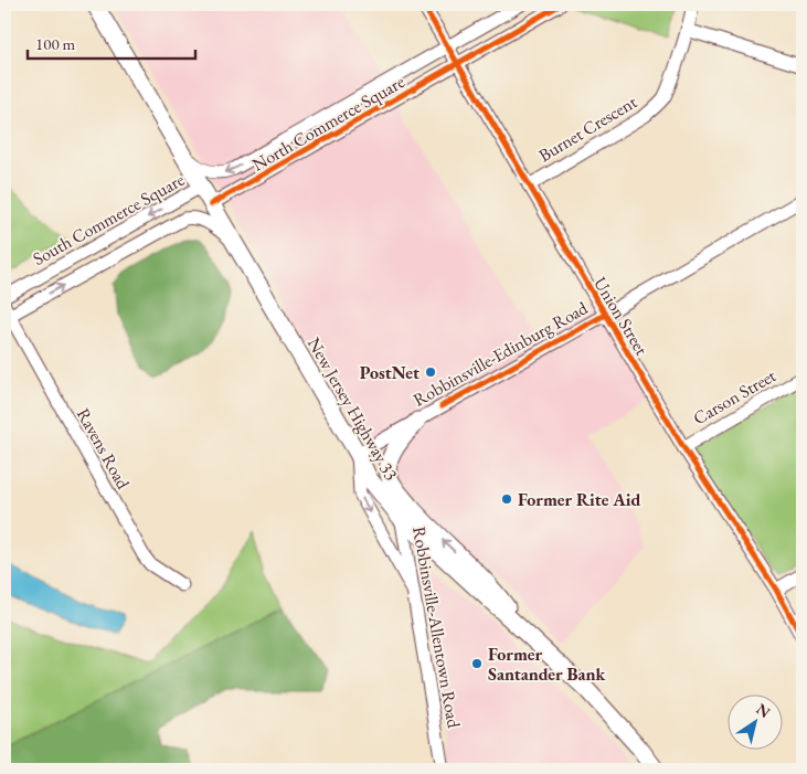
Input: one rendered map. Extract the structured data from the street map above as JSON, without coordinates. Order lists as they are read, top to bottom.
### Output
{
  "streets": {
    "main road": ["New Jersey Highway 33"],
    "street": [
      "North Commerce Square",
      "Burnet Crescent",
      "South Commerce Square",
      "Union Street",
      "Robbinsville-Edinburg Road",
      "Carson Street",
      "Ravens Road",
      "Robbinsville-Allentown Road"
    ]
  },
  "crossings": [
    ["North Commerce Square", "Union Street"],
    ["North Commerce Square", "New Jersey Highway 33"],
    ["Burnet Crescent", "Union Street"],
    ["South Commerce Square", "New Jersey Highway 33"],
    ["Union Street", "Robbinsville-Edinburg Road"],
    ["Union Street", "Carson Street"],
    ["Robbinsville-Edinburg Road", "New Jersey Highway 33"],
    ["New Jersey Highway 33", "Robbinsville-Allentown Road"]
  ],
  "places": ["PostNet", "Former Rite Aid", "Former Santander Bank"],
  "scale_bar": "100 m",
  "north": "top right"
}
